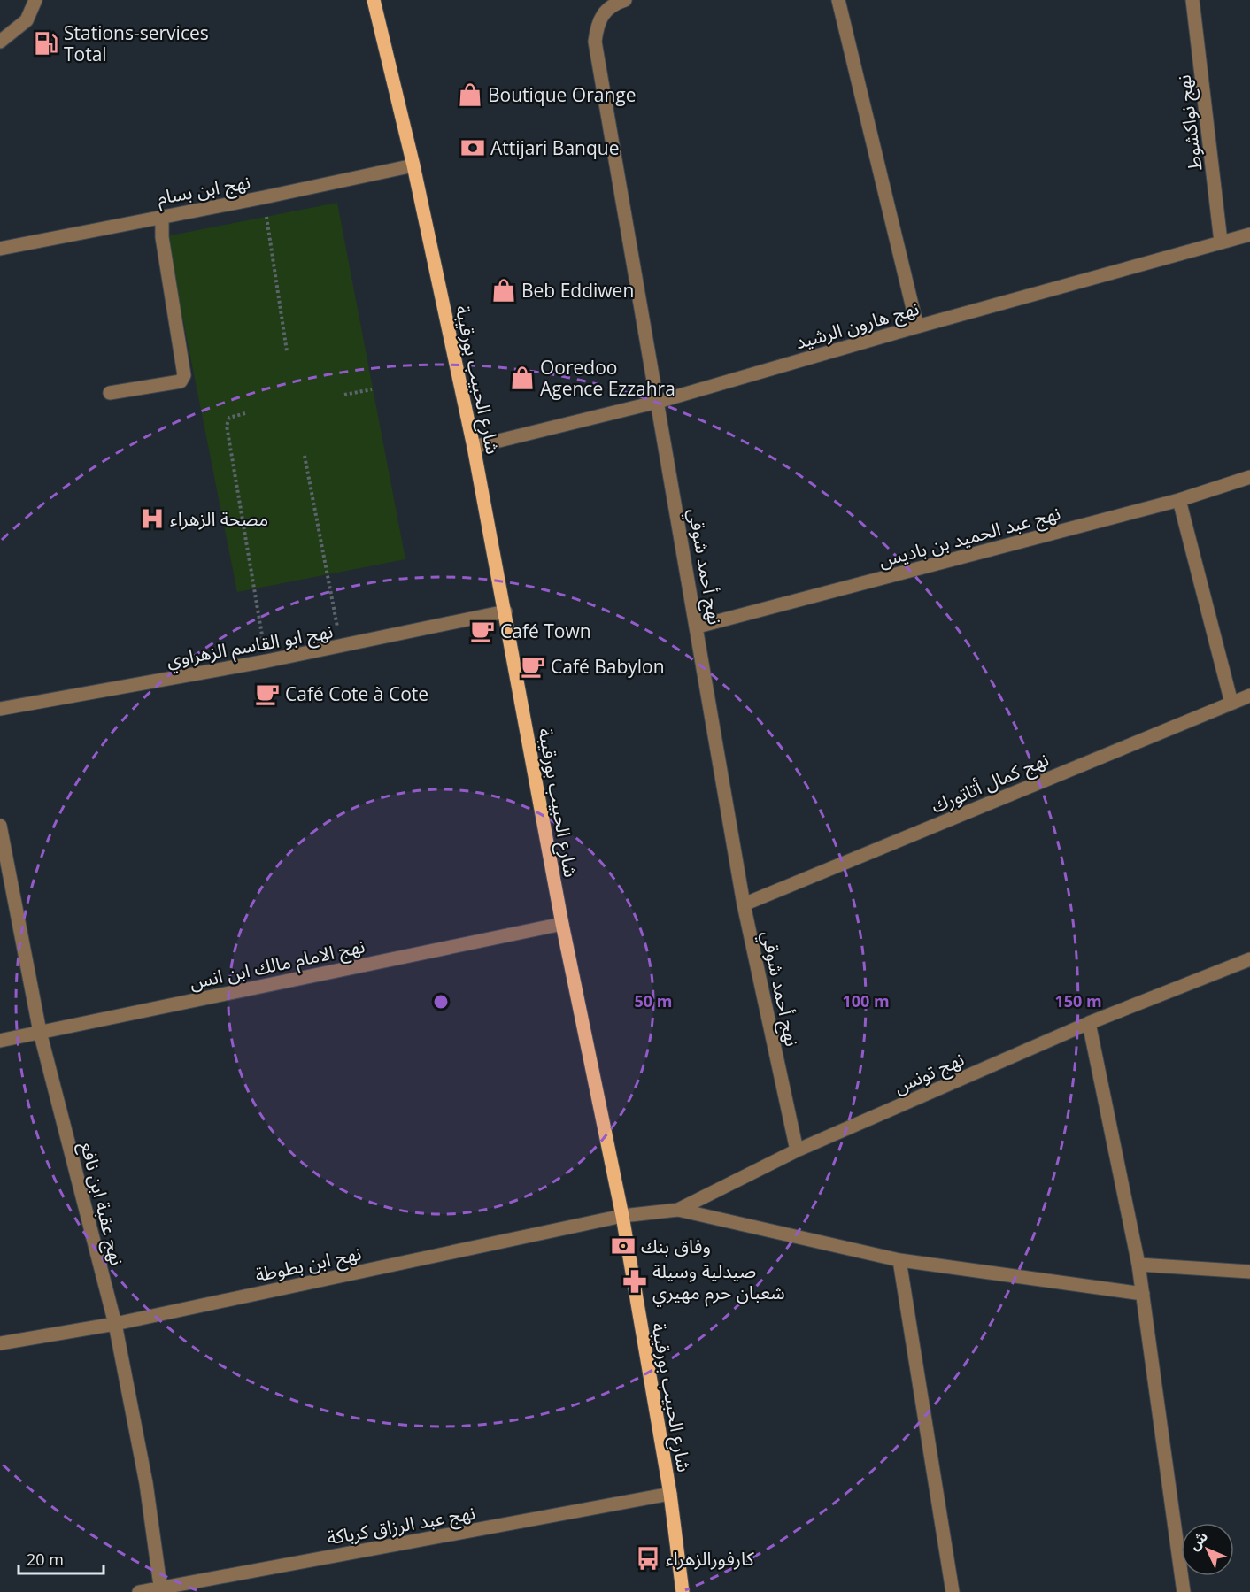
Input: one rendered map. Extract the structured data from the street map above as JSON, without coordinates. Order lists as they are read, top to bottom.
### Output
{
  "streets": {
    "main road": ["شارع الحبيب بورقيبة"],
    "street": [
      "نهج نواكشوط",
      "نهج ابن بسام",
      "نهج هارون الرشيد",
      "نهج عبد الحميد بن باديس",
      "نهج أحمد شوقي",
      "نهج ابو القاسم الزهراوي",
      "نهج كمال أتاتورك",
      "نهج الامام مالك ابن انس",
      "نهج تونس",
      "نهج عقبة ابن نافع",
      "نهج ابن بطوطة",
      "نهج عبد الرزاق كرباكة"
    ]
  },
  "crossings": [
    ["نهج نواكشوط", "نهج هارون الرشيد"],
    ["نهج ابن بسام", "شارع الحبيب بورقيبة"],
    ["نهج هارون الرشيد", "شارع الحبيب بورقيبة"],
    ["نهج هارون الرشيد", "نهج أحمد شوقي"],
    ["شارع الحبيب بورقيبة", "نهج ابو القاسم الزهراوي"],
    ["شارع الحبيب بورقيبة", "نهج الامام مالك ابن انس"],
    ["شارع الحبيب بورقيبة", "نهج تونس"],
    ["شارع الحبيب بورقيبة", "نهج ابن بطوطة"],
    ["شارع الحبيب بورقيبة", "نهج عبد الرزاق كرباكة"],
    ["نهج عبد الحميد بن باديس", "نهج أحمد شوقي"],
    ["نهج أحمد شوقي", "نهج كمال أتاتورك"],
    ["نهج أحمد شوقي", "نهج تونس"],
    ["نهج الامام مالك ابن انس", "نهج عقبة ابن نافع"],
    ["نهج تونس", "نهج ابن بطوطة"],
    ["نهج عقبة ابن نافع", "نهج ابن بطوطة"],
    ["نهج عقبة ابن نافع", "نهج عبد الرزاق كرباكة"]
  ],
  "places": {
    "fuel station": ["Stations-services Total"],
    "shop": ["Boutique Orange", "Beb Eddiwen", "Ooredoo Agence Ezzahra"],
    "bank": ["Attijari Banque", "وفاق بنك"],
    "hospital": ["مصحة الزهراء"],
    "cafe": ["Café Town", "Café Babylon", "Café Cote à Cote"],
    "pharmacy": ["صيدلية وسيلة شعبان حرم مهيري"],
    "bus stop": ["كارفورالزهراء"]
  },
  "scale_bar": "20 m",
  "north": "top left",
  "rings": ["50 m", "100 m", "150 m"]
}
